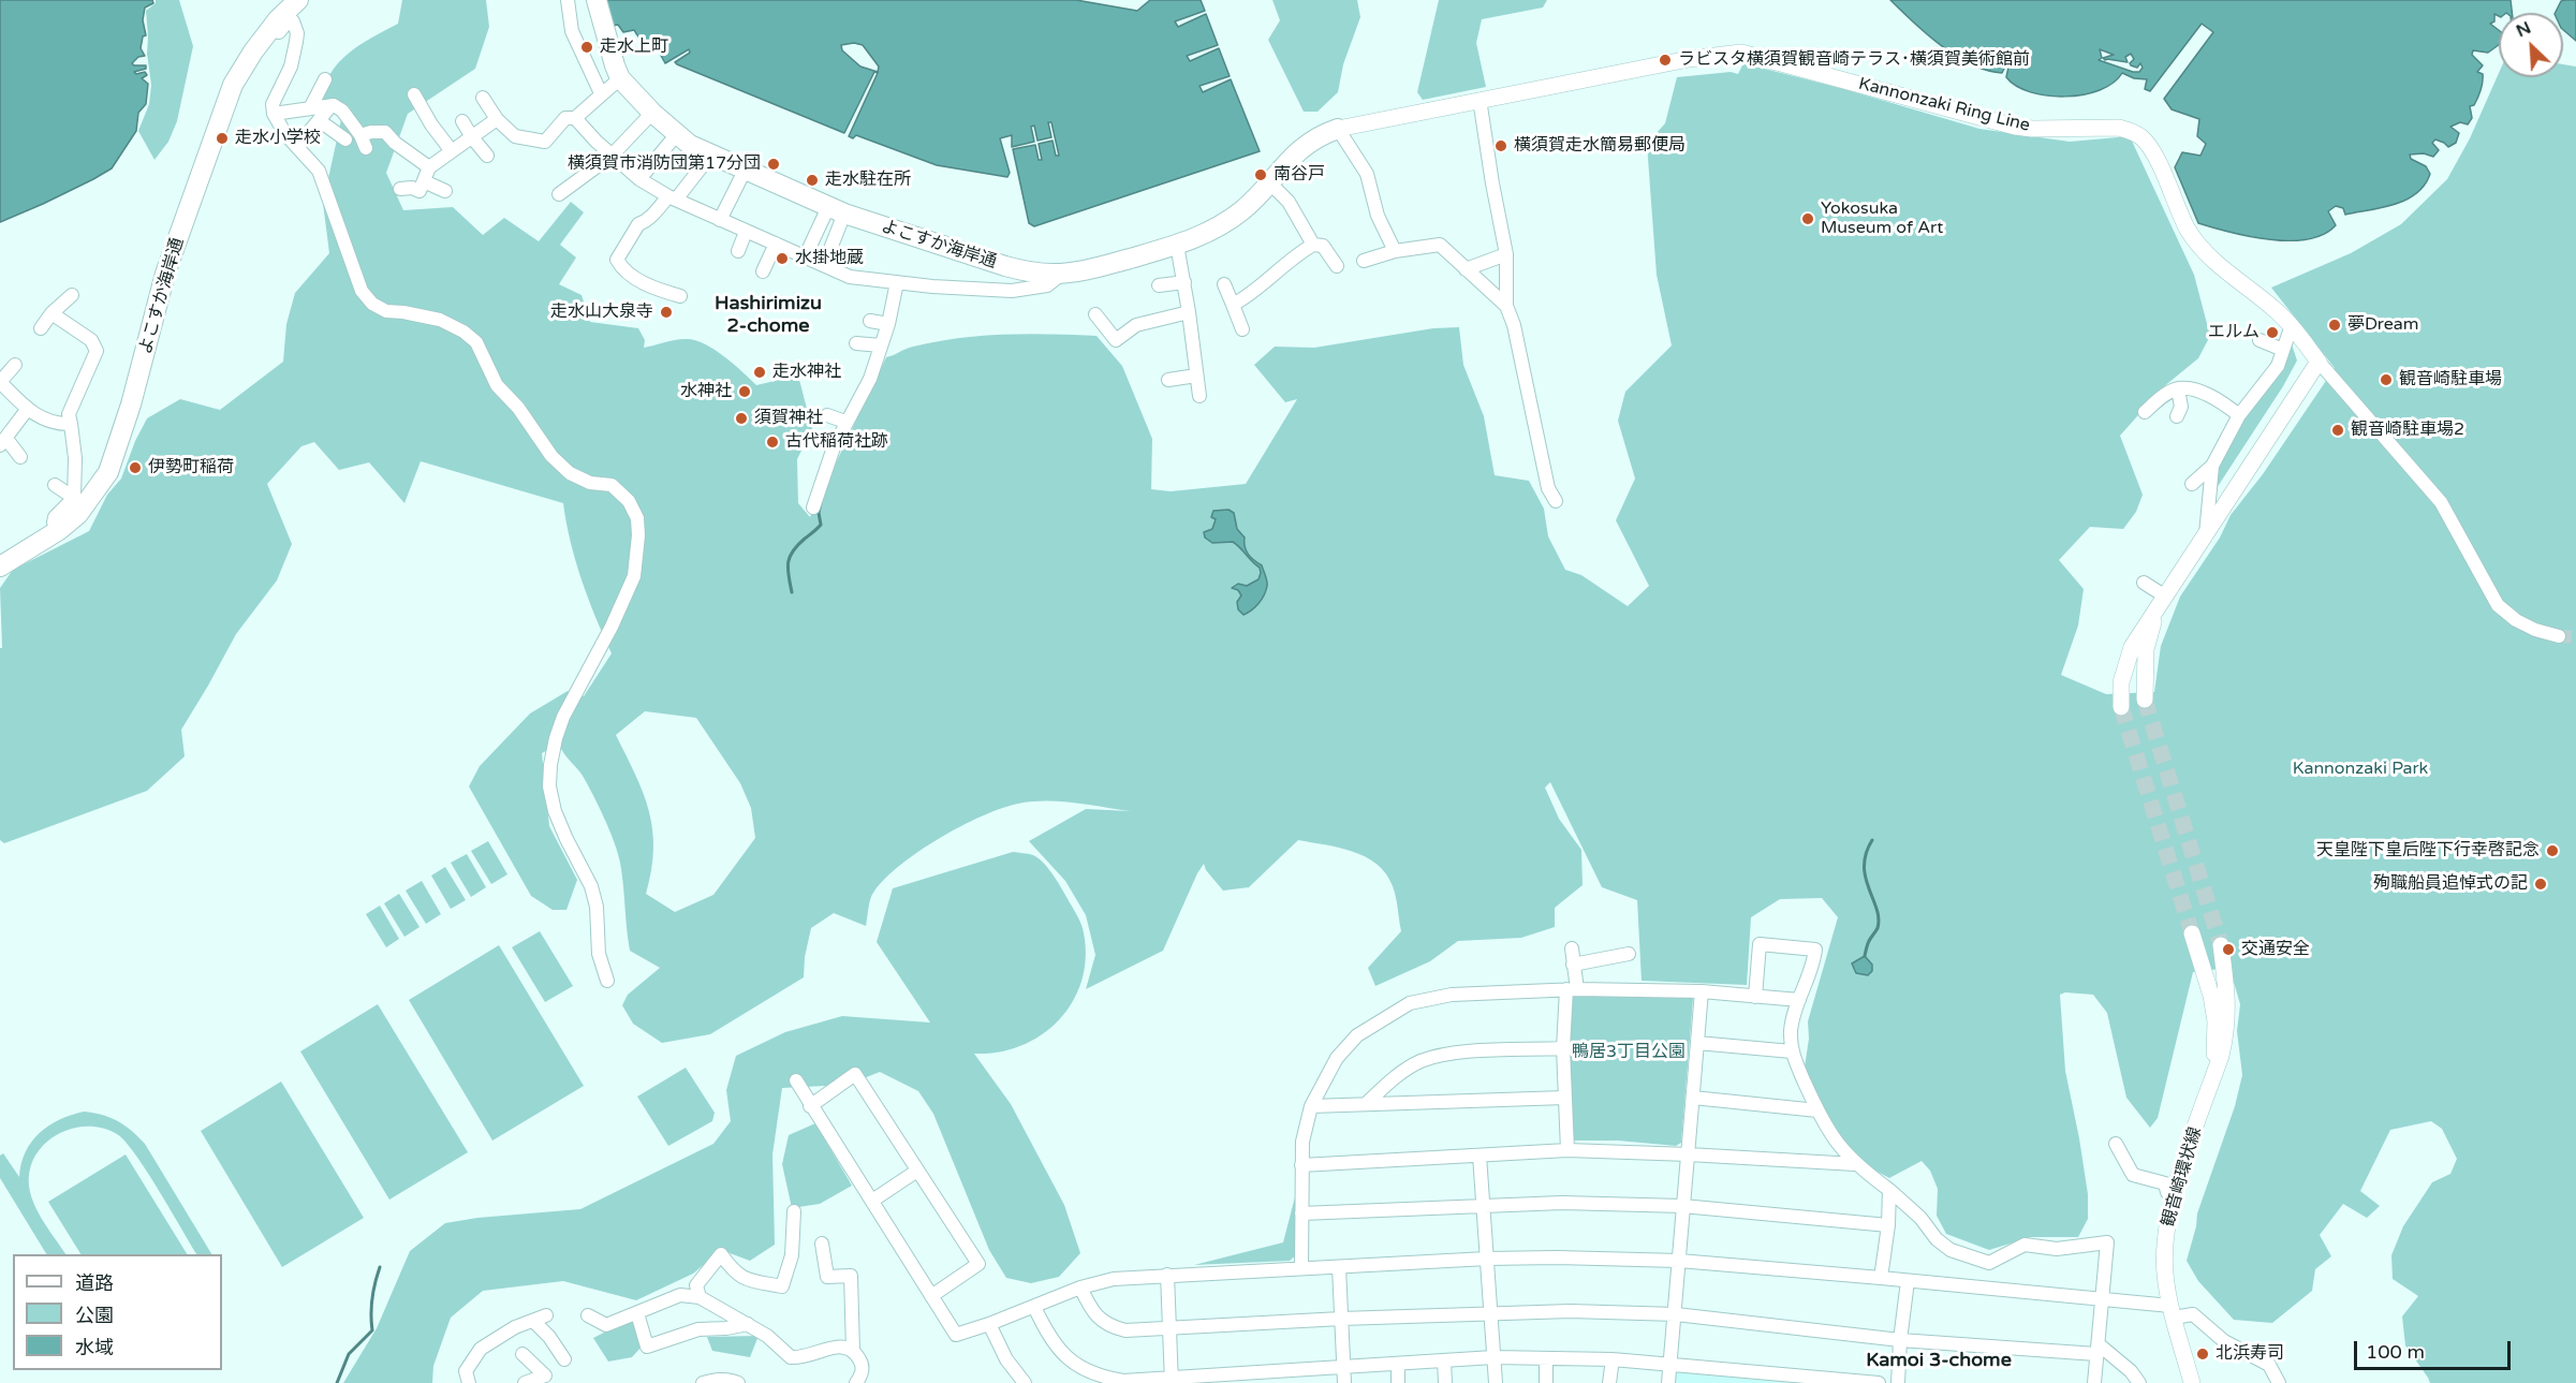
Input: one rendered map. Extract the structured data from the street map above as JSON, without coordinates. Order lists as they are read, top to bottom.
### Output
{
  "streets": {
    "highway": ["よこすか海岸通"],
    "main road": ["Kannonzaki Ring Line", "観音崎環状線"]
  },
  "crossings": [
    ["Kannonzaki Ring Line", "よこすか海岸通"]
  ],
  "districts": ["Hashirimizu 2-chome", "Kamoi 3-chome"],
  "parks": ["Kannonzaki Park", "鴨居3丁目公園"],
  "places": [
    "走水上町",
    "ラビスタ横須賀観音崎テラス･横須賀美術館前",
    "走水小学校",
    "横須賀走水簡易郵便局",
    "横須賀市消防団第17分団",
    "南谷戸",
    "走水駐在所",
    "Yokosuka Museum of Art",
    "水掛地蔵",
    "走水山大泉寺",
    "夢Dream",
    "エルム",
    "走水神社",
    "観音崎駐車場",
    "水神社",
    "須賀神社",
    "観音崎駐車場2",
    "古代稲荷社跡",
    "伊勢町稲荷",
    "天皇陛下皇后陛下行幸啓記念",
    "殉職船員追悼式の記",
    "交通安全",
    "北浜寿司"
  ],
  "legend": ["道路", "公園", "水域"],
  "scale_bar": "100 m",
  "north": "top left"
}
